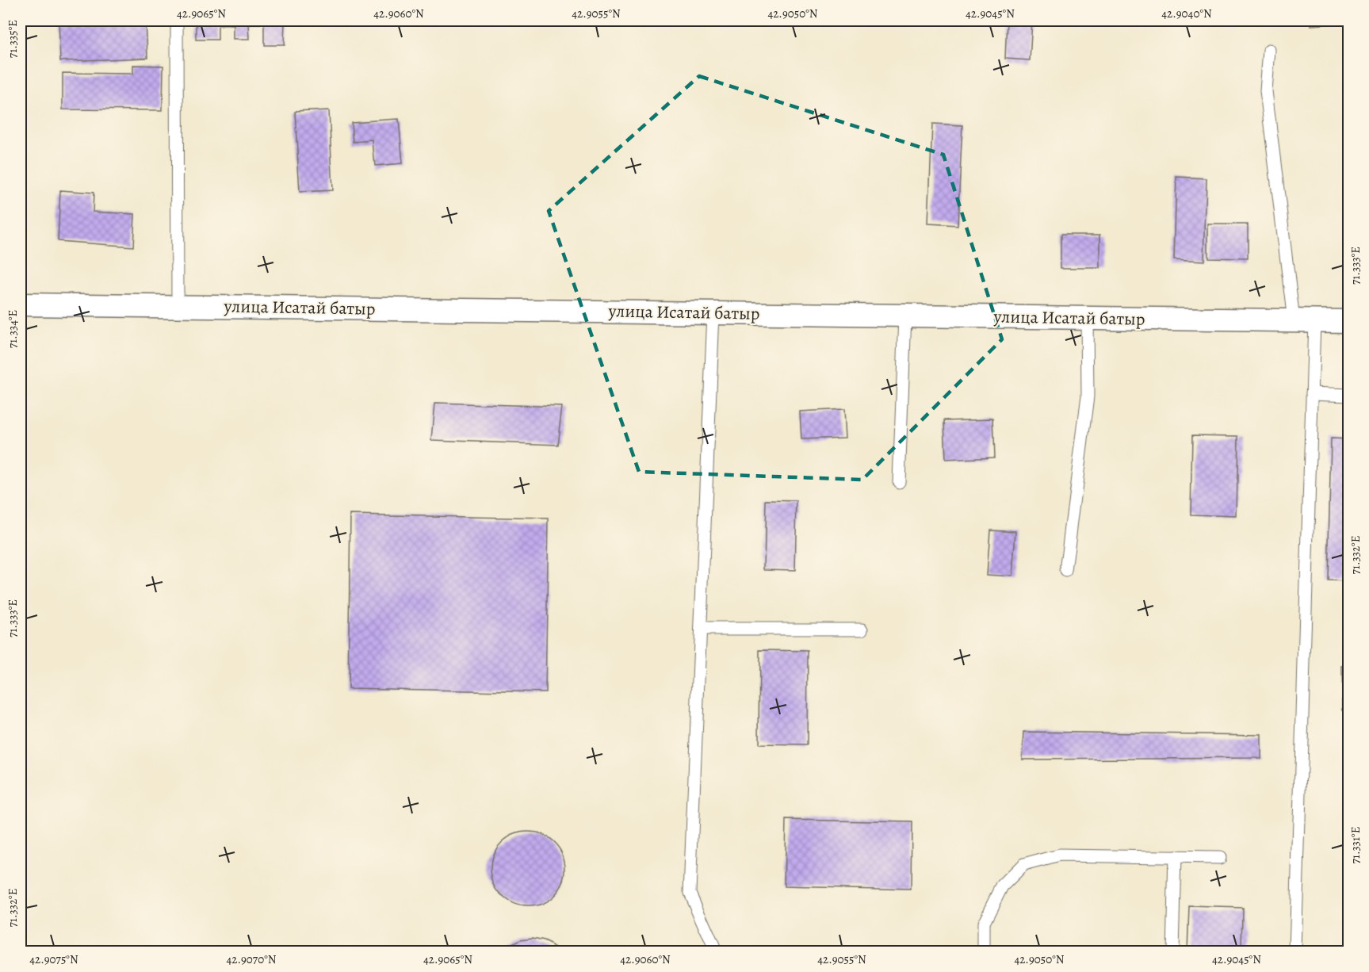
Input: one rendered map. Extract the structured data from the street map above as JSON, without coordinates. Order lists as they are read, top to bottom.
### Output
{
  "streets": {
    "street": ["улица Исатай батыр"]
  },
  "coordinates": [
    "42.9065°N",
    "42.9060°N",
    "42.9055°N",
    "42.9050°N",
    "42.9045°N",
    "42.9040°N",
    "71.335°E",
    "71.333°E",
    "71.334°E",
    "71.332°E",
    "71.331°E",
    "42.9075°N",
    "42.9070°N"
  ]
}
